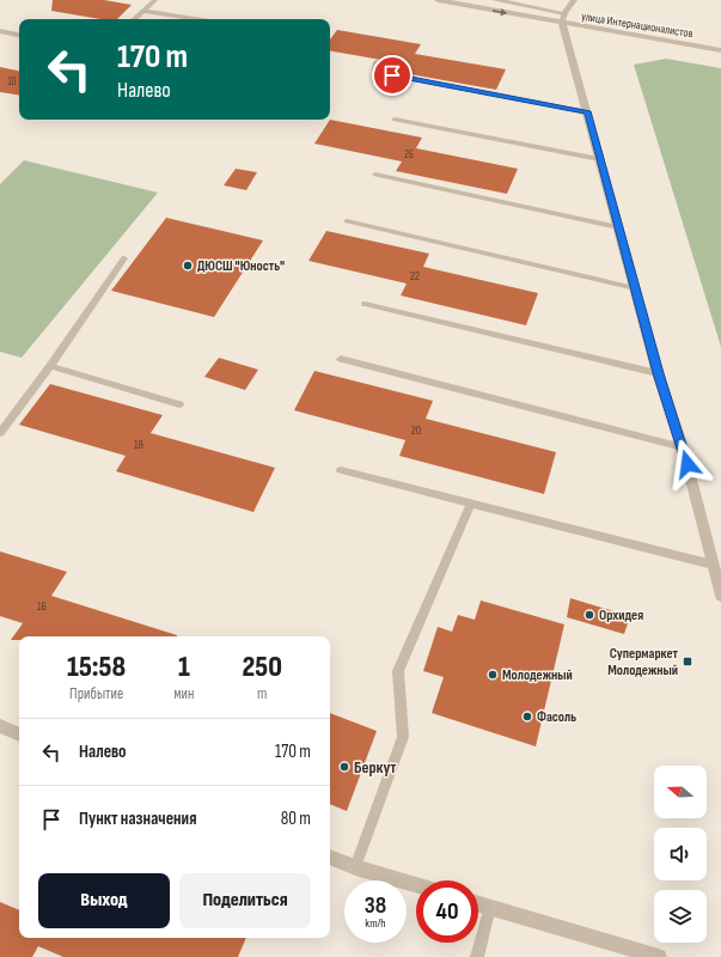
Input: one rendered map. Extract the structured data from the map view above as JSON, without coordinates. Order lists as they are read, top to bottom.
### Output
{
  "streets": {
    "street": ["улица Интернационалистов"]
  },
  "places": {
    "other": [
      "ДЮСШ \"Юность\"",
      "Орхидея",
      "Молодежный",
      "Фасоль",
      "Беркут"
    ],
    "transit": ["Супермаркет Молодежный"]
  },
  "house_numbers": [
    "10",
    "26",
    "22",
    "20",
    "18",
    "16"
  ],
  "north": "left",
  "page": {
    "turn": ["170 m", "Налево"],
    "eta": [
      "15:58",
      "Прибытие",
      "1",
      "мин",
      "250",
      "m"
    ],
    "list": [
      {
        "name": "Налево",
        "value": "170 m"
      },
      {
        "name": "Пункт назначения",
        "value": "80 m"
      }
    ],
    "buttons": ["Выход", "Поделиться"],
    "speed": "38 km/h",
    "limit": "40"
  }
}
